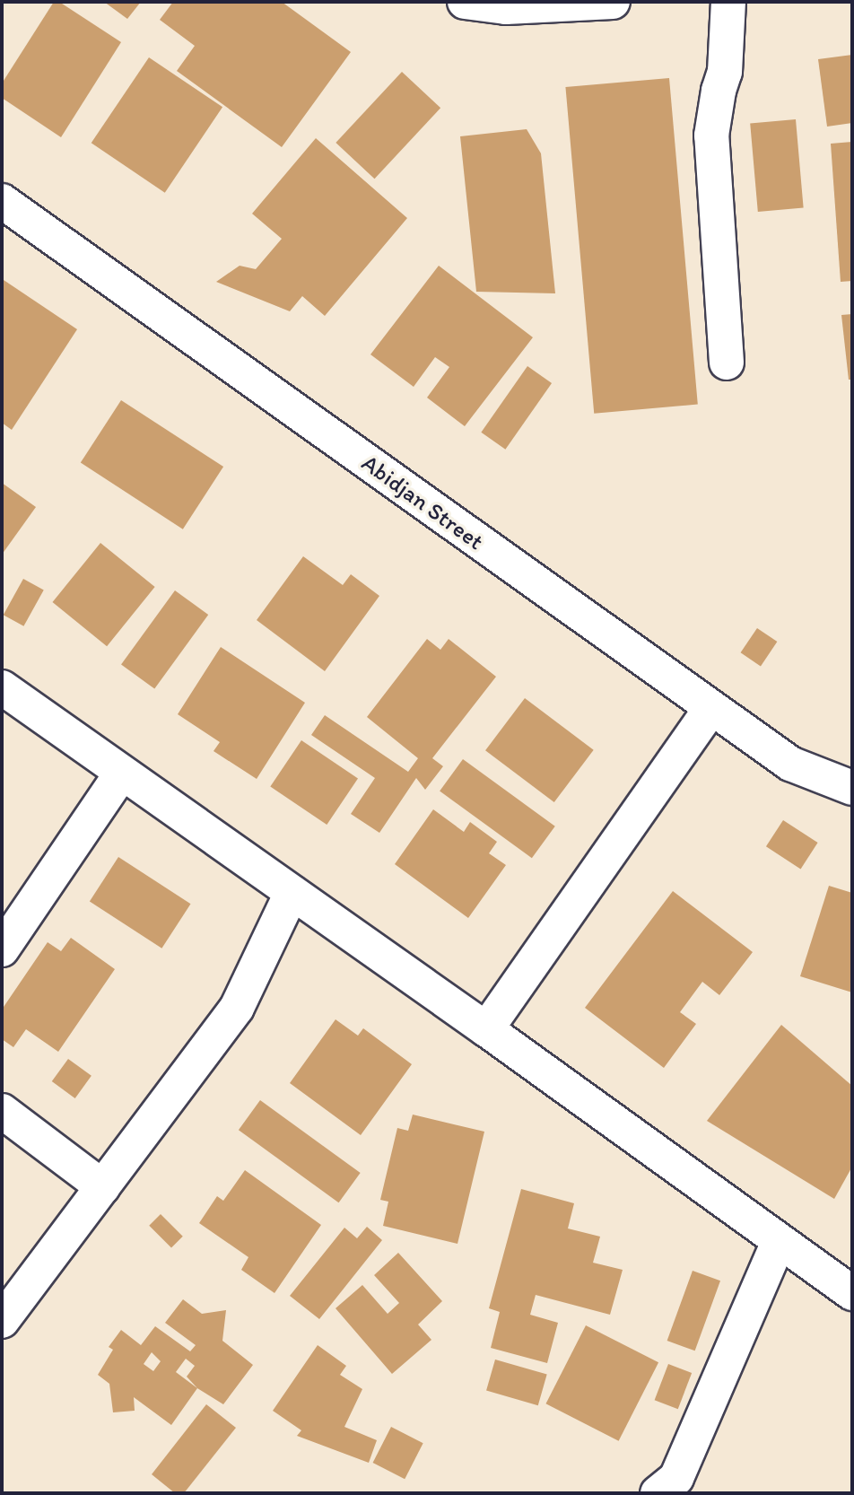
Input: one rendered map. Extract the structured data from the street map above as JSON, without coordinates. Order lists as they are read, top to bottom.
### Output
{
  "streets": {
    "street": ["Abidjan Street"]
  }
}
